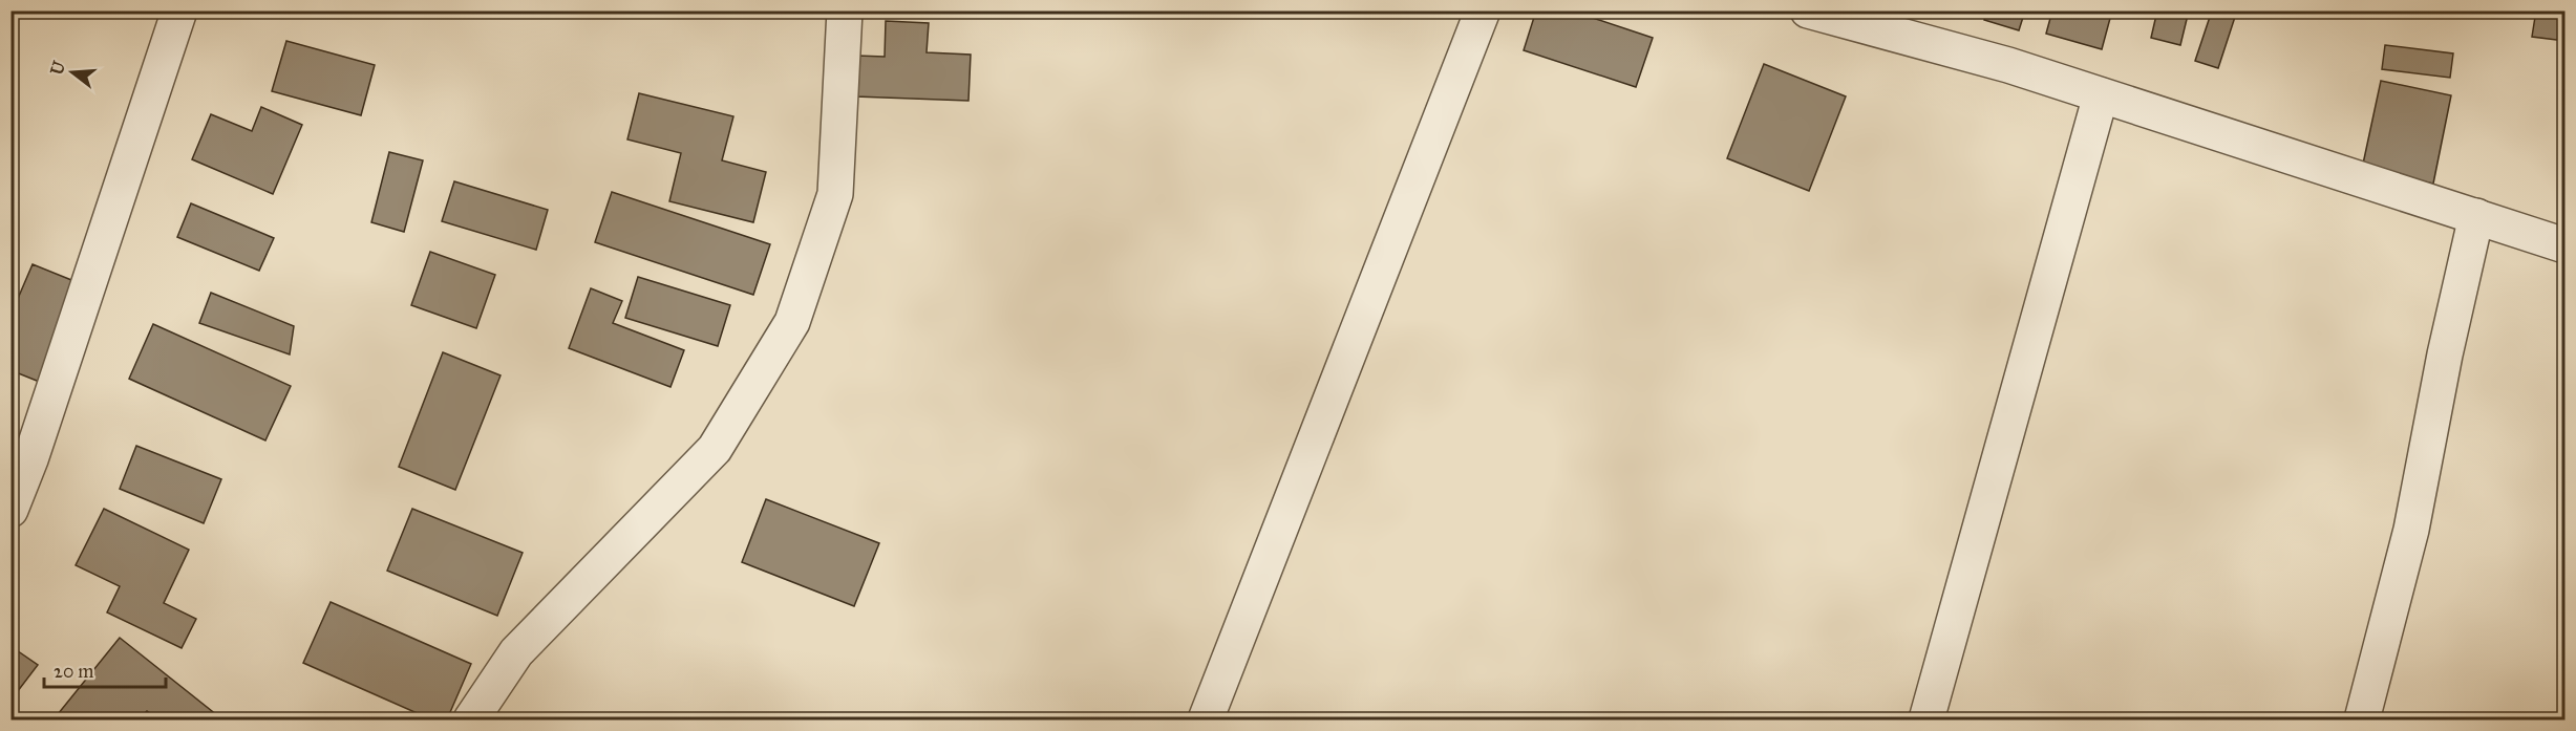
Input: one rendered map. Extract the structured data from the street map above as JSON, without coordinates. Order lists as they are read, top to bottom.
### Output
{
  "scale_bar": "20 m",
  "north": "left"
}
